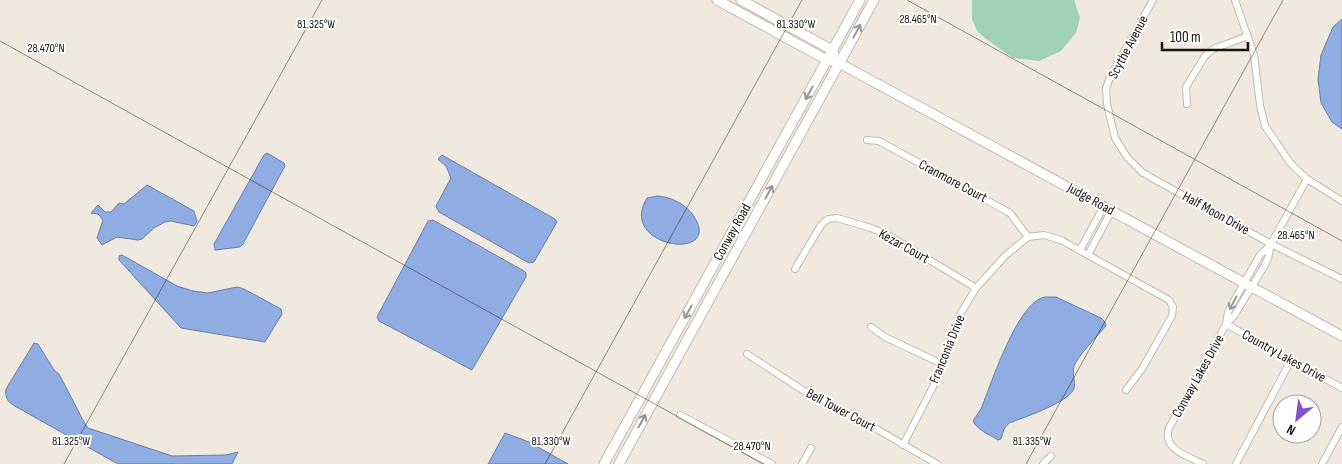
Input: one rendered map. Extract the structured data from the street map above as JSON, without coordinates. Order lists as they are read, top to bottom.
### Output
{
  "streets": {
    "main road": ["Judge Road", "Conway Road"],
    "street": [
      "Scythe Avenue",
      "Cranmore Court",
      "Half Moon Drive",
      "Kezar Court",
      "Franconia Drive",
      "Country Lakes Drive",
      "Conway Lakes Drive",
      "Bell Tower Court"
    ]
  },
  "crossings": [
    ["Scythe Avenue", "Half Moon Drive"],
    ["Cranmore Court", "Franconia Drive"],
    ["Judge Road", "Conway Road"],
    ["Judge Road", "Conway Lakes Drive"],
    ["Kezar Court", "Franconia Drive"],
    ["Franconia Drive", "Bell Tower Court"],
    ["Country Lakes Drive", "Conway Lakes Drive"]
  ],
  "scale_bar": "100 m",
  "north": "bottom left",
  "coordinates": [
    "28.465°N",
    "81.325°W",
    "81.330°W",
    "28.470°N",
    "81.335°W"
  ]
}
